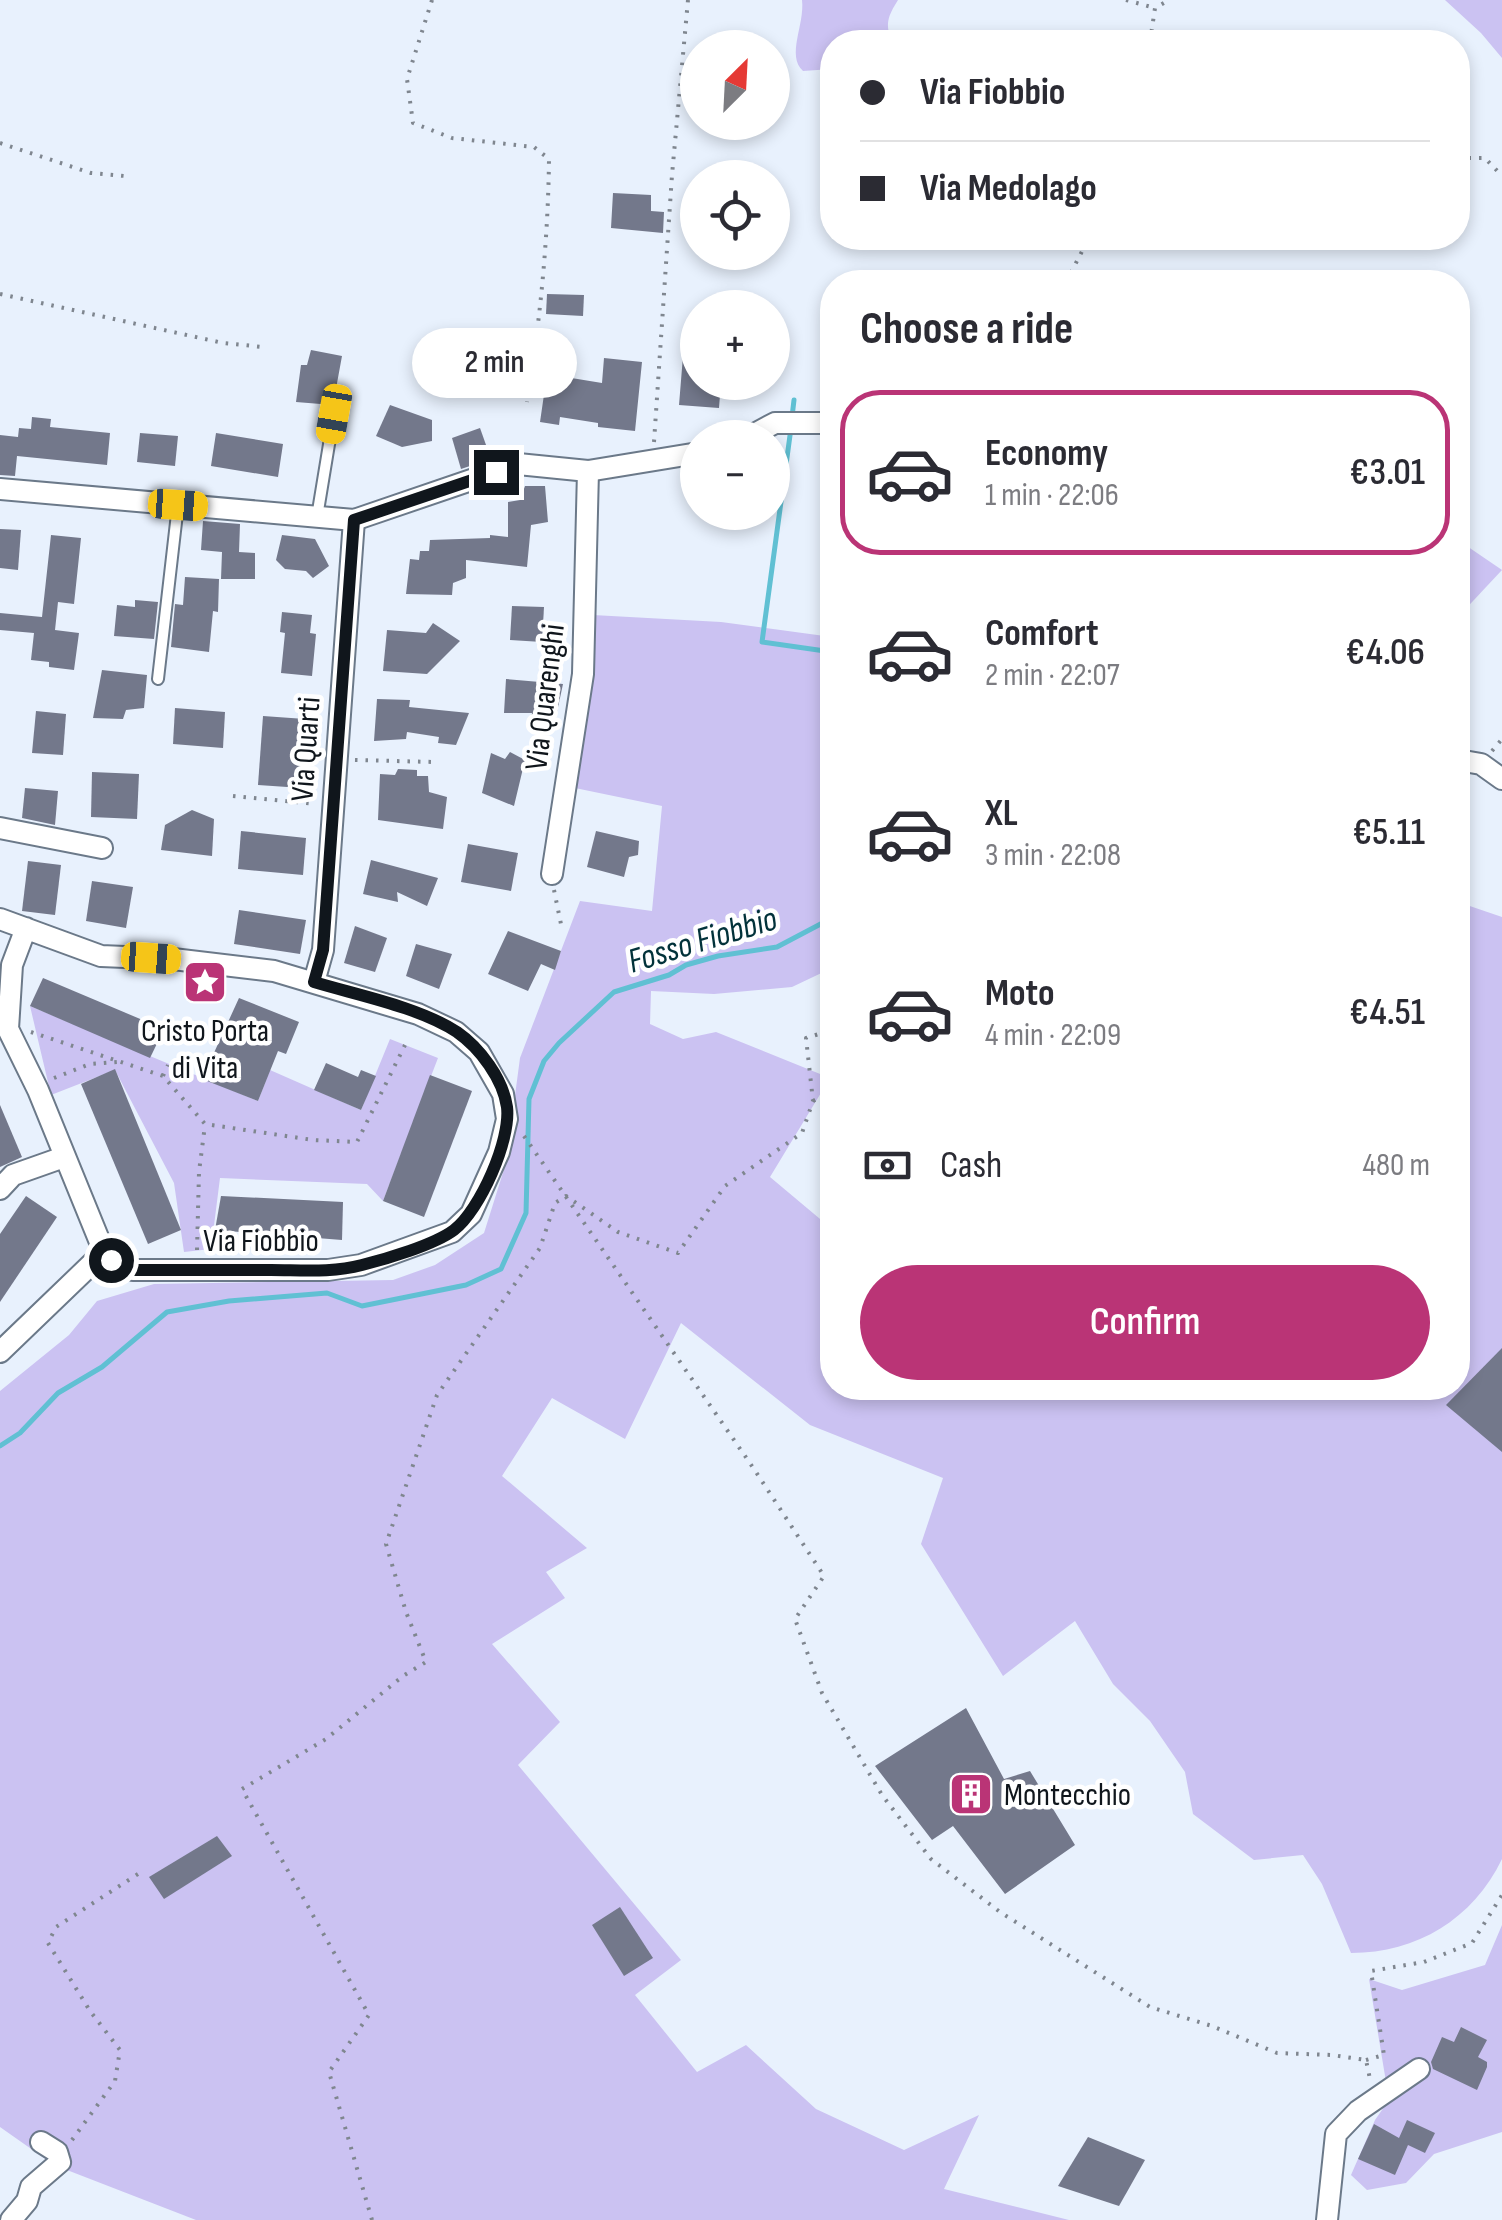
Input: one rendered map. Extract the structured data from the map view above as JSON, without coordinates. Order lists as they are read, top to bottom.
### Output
{
  "streets": {
    "street": ["Via Quarenghi", "Via Quarti", "Via Fiobbio"]
  },
  "water": ["Fosso Fiobbio"],
  "places": {
    "place": ["Cristo Porta di Vita"],
    "building": ["Montecchio"]
  },
  "north": "top right",
  "page": {
    "map_buttons": ["+", "−"],
    "banner": ["Via Fiobbio", "Via Medolago"],
    "heading": "Choose a ride",
    "bubble": "2 min",
    "list": [
      {
        "name": "Economy",
        "note": "1 min · 22:06",
        "value": "€3.01"
      },
      {
        "name": "Comfort",
        "note": "2 min · 22:07",
        "value": "€4.06"
      },
      {
        "name": "XL",
        "note": "3 min · 22:08",
        "value": "€5.11"
      },
      {
        "name": "Moto",
        "note": "4 min · 22:09",
        "value": "€4.51"
      }
    ],
    "pay": ["Cash", "480 m"],
    "buttons": "Confirm"
  }
}
